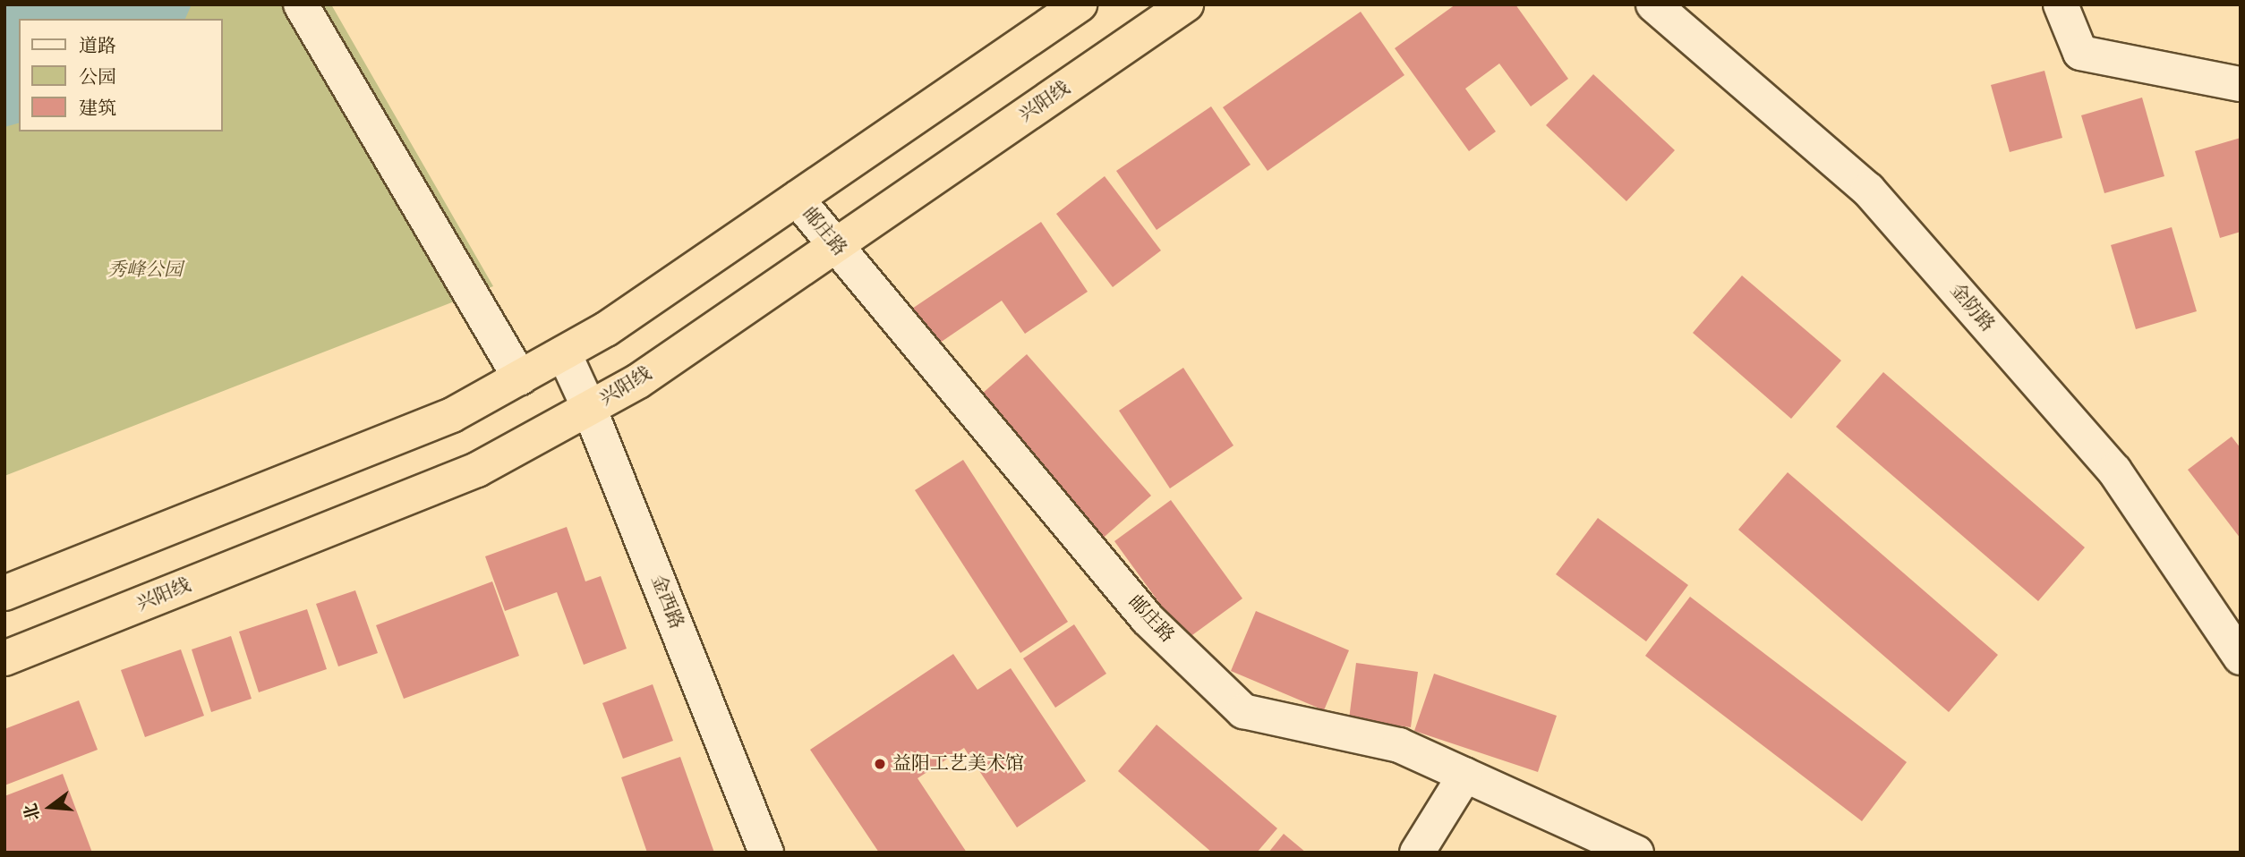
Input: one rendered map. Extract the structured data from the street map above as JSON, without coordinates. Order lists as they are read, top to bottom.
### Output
{
  "streets": {
    "highway": ["兴阳线"],
    "street": ["邮庄路", "金防路", "金西路"]
  },
  "crossings": [
    ["兴阳线", "邮庄路"],
    ["兴阳线", "金西路"]
  ],
  "parks": ["秀峰公园"],
  "places": ["益阳工艺美术馆"],
  "legend": ["道路", "公园", "建筑"],
  "north": "left"
}
